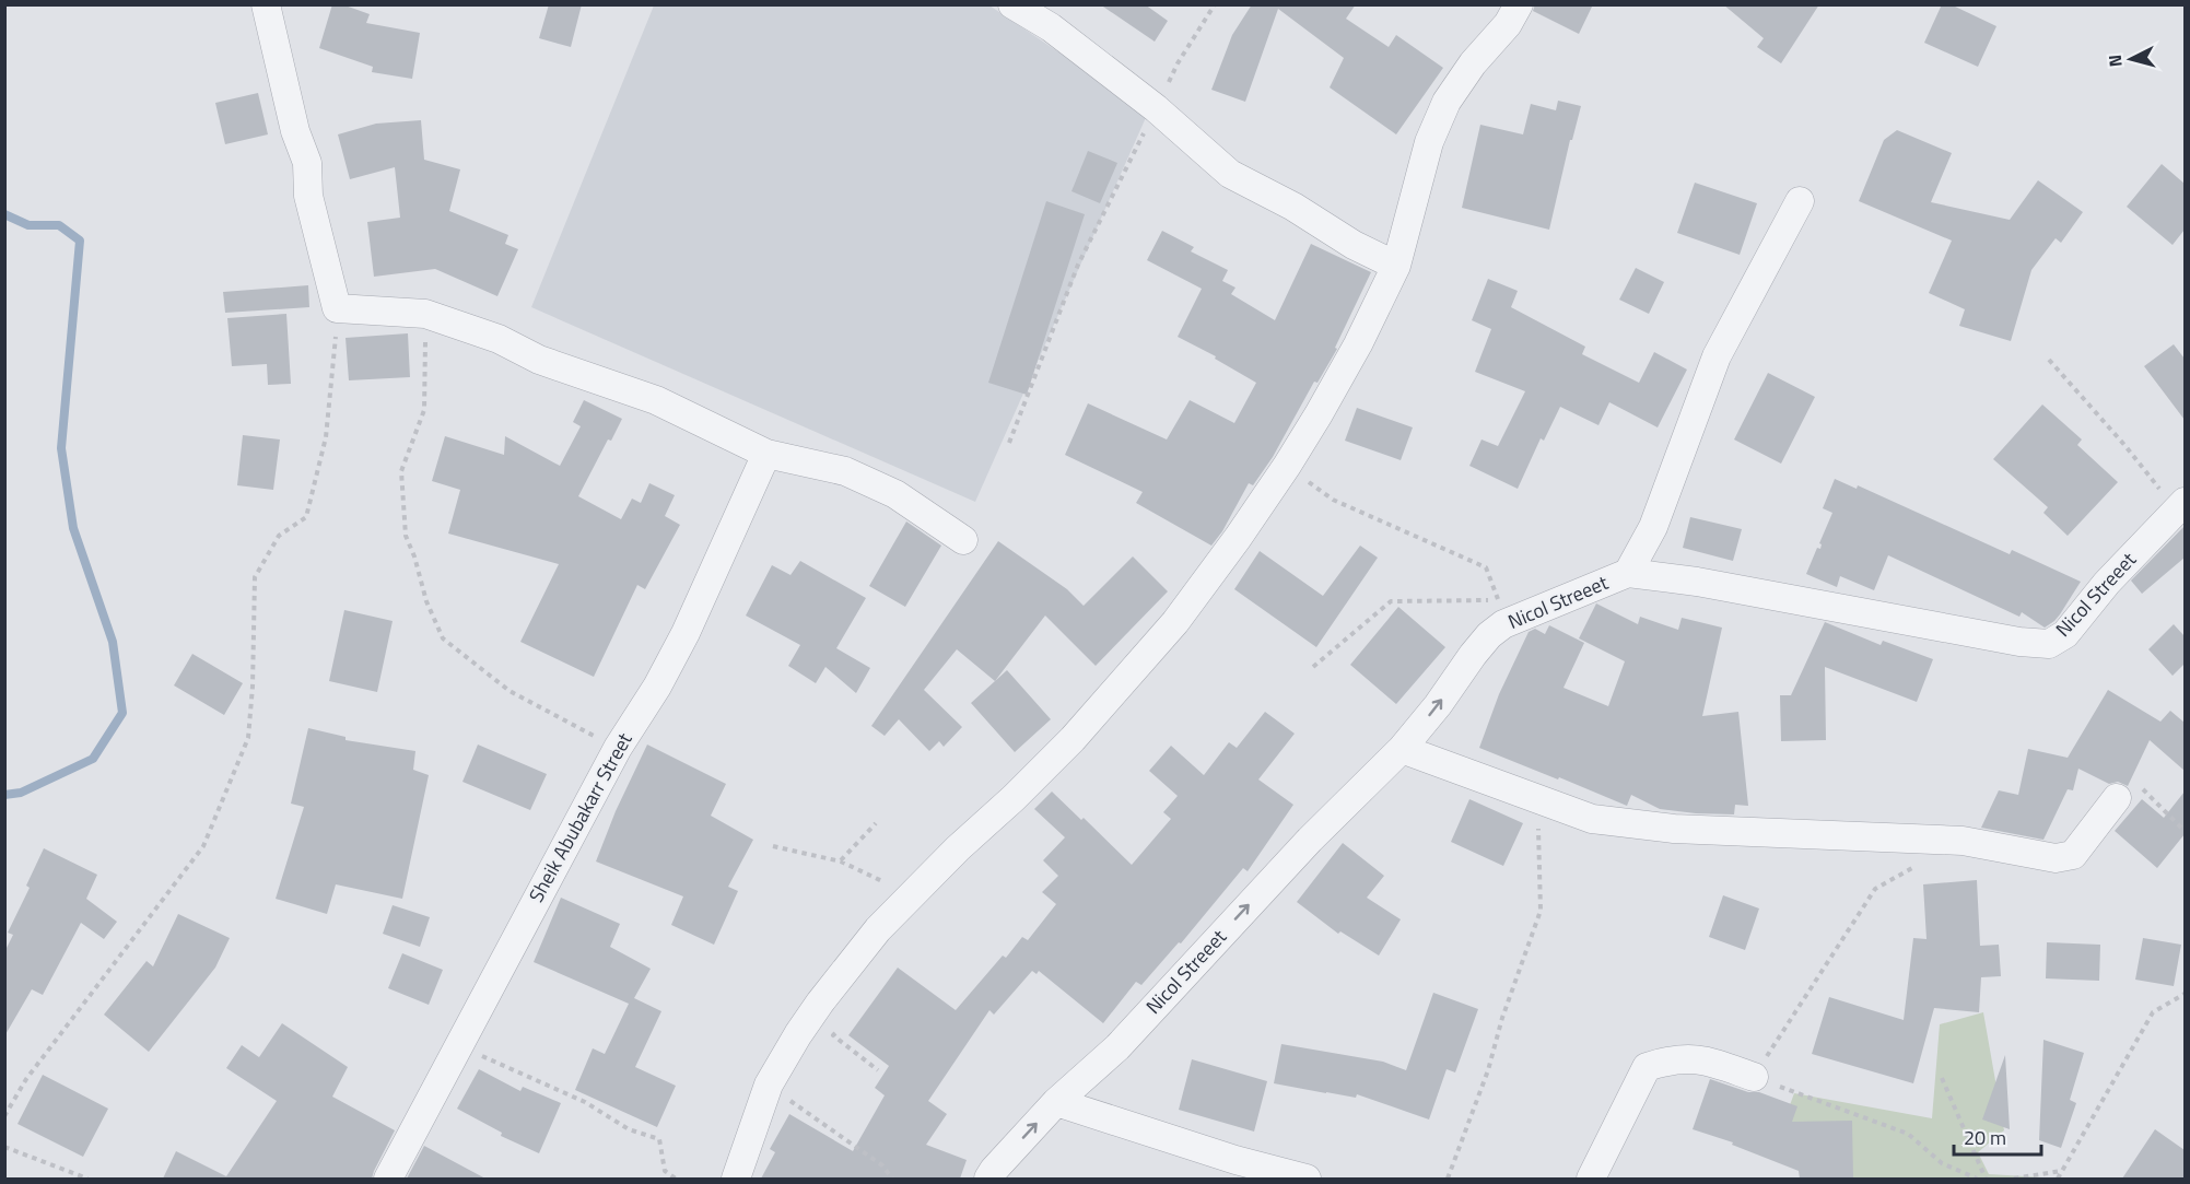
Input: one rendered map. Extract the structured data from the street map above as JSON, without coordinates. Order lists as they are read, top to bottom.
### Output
{
  "streets": {
    "street": ["Nicol Streeet", "Sheik Abubakarr Street"]
  },
  "scale_bar": "20 m",
  "north": "left"
}
